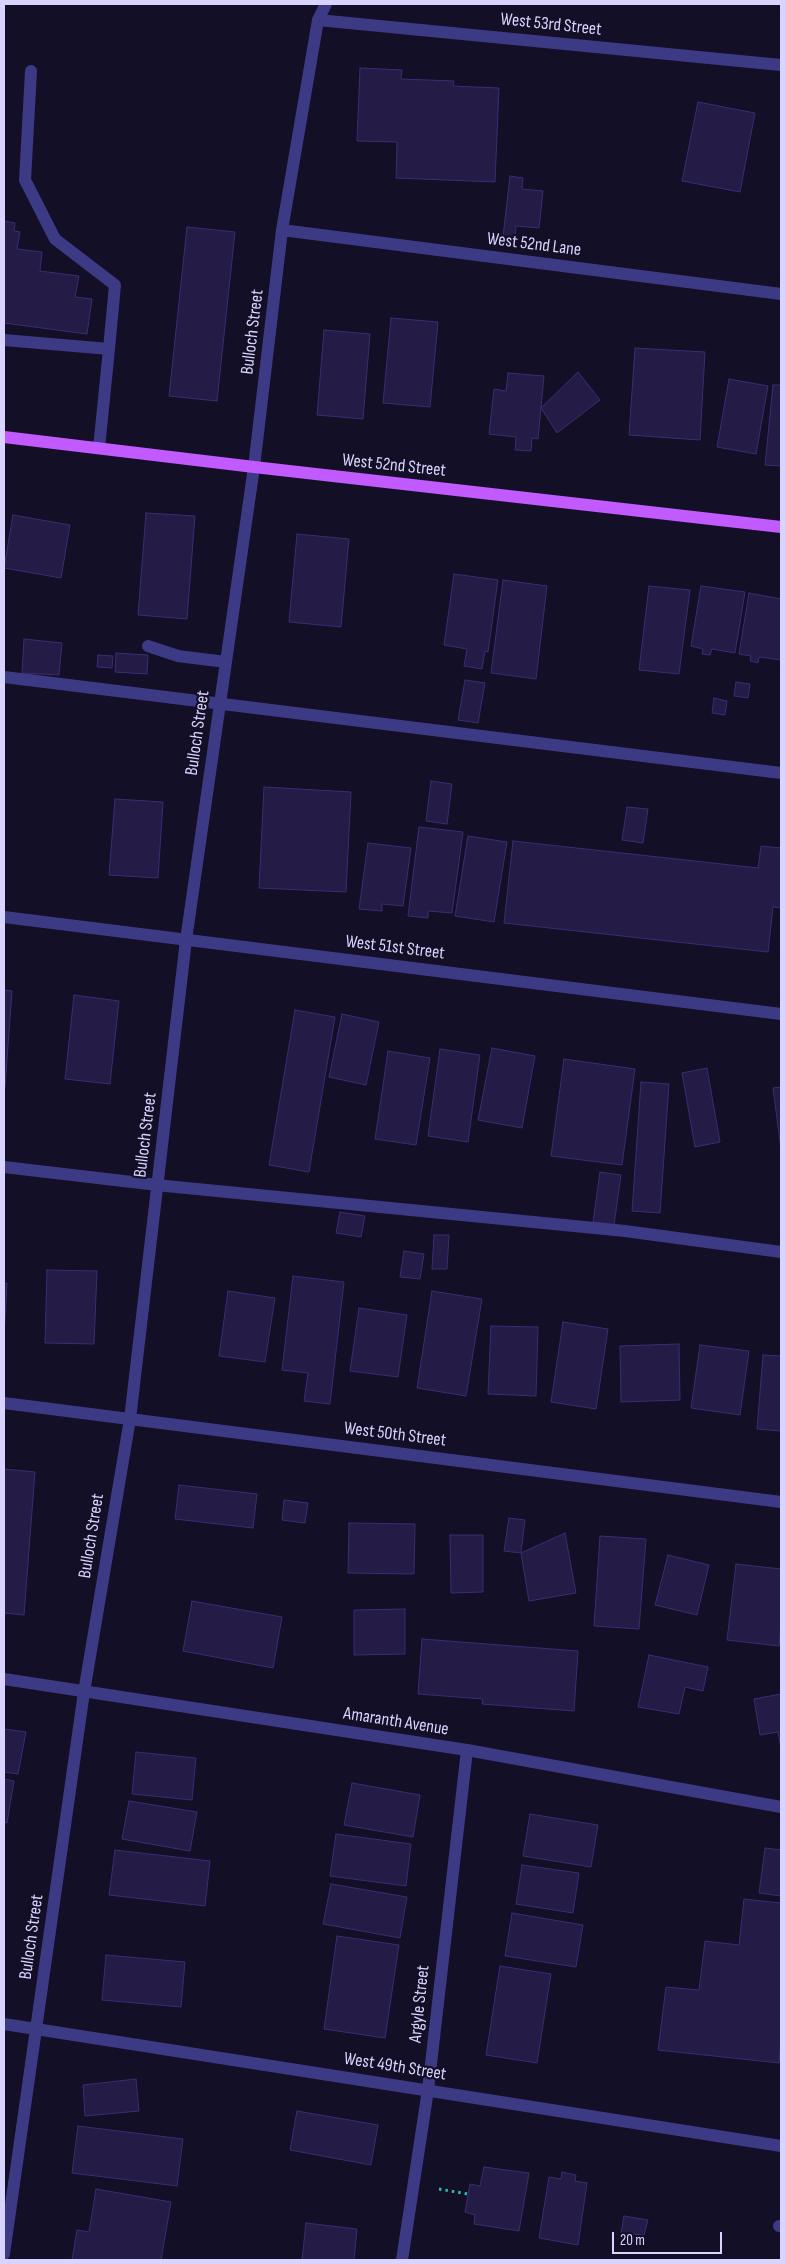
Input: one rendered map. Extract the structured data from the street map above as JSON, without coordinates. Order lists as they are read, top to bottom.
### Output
{
  "streets": {
    "main road": ["West 52nd Street"],
    "street": [
      "West 53rd Street",
      "West 52nd Lane",
      "Bulloch Street",
      "West 51st Street",
      "West 50th Street",
      "Amaranth Avenue",
      "Argyle Street",
      "West 49th Street"
    ]
  },
  "crossings": [
    ["West 53rd Street", "Bulloch Street"],
    ["West 52nd Lane", "Bulloch Street"],
    ["Bulloch Street", "West 52nd Street"],
    ["Bulloch Street", "West 51st Street"],
    ["Bulloch Street", "West 50th Street"],
    ["Bulloch Street", "Amaranth Avenue"],
    ["Bulloch Street", "West 49th Street"],
    ["Amaranth Avenue", "Argyle Street"],
    ["Argyle Street", "West 49th Street"]
  ],
  "scale_bar": "20 m"
}
